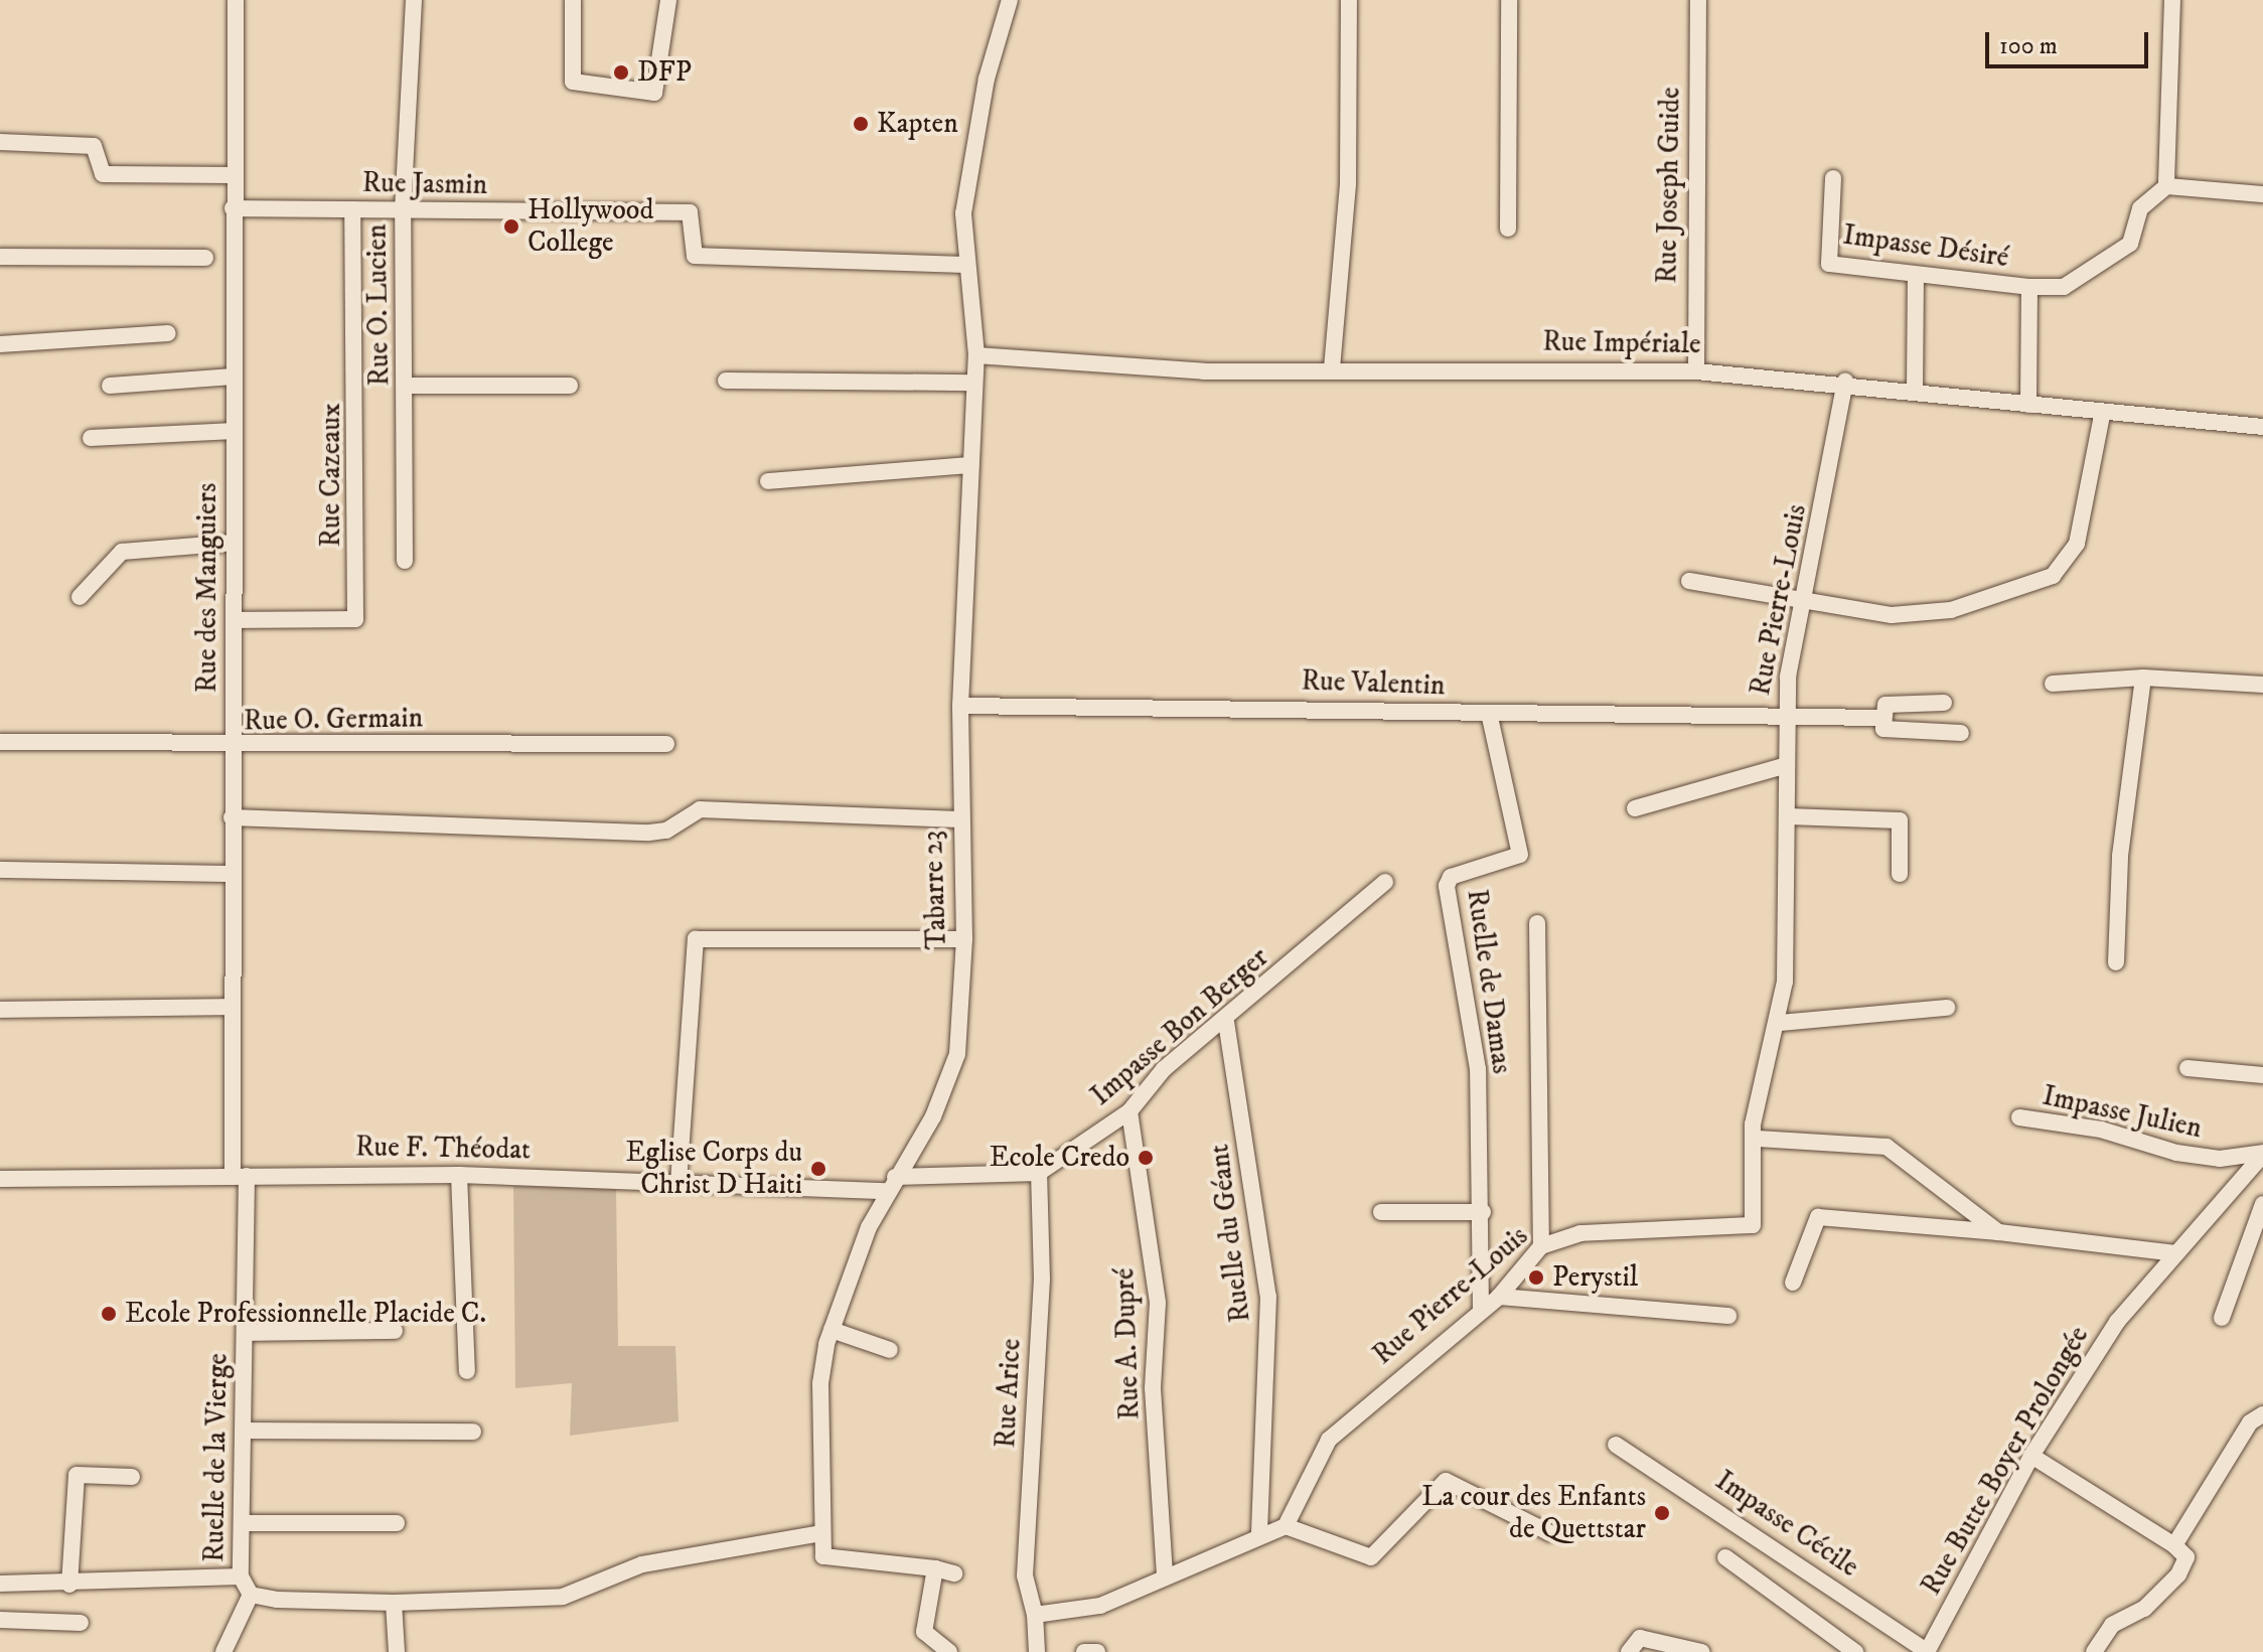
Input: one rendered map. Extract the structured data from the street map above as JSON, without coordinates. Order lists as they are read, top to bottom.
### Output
{
  "streets": {
    "street": [
      "Rue Jasmin",
      "Rue Joseph Guide",
      "Impasse Désiré",
      "Rue O. Lucien",
      "Rue Impériale",
      "Rue Cazeaux",
      "Rue des Manguiers",
      "Rue Pierre-Louis",
      "Rue Valentin",
      "Rue O. Germain",
      "Tabarre 23",
      "Ruelle de Damas",
      "Impasse Bon Berger",
      "Impasse Julien",
      "Rue F. Théodat",
      "Ruelle du Géant",
      "Rue A. Dupré",
      "Rue Arice",
      "Ruelle de la Vierge",
      "Rue Butte Boyer Prolongée",
      "Impasse Cécile"
    ]
  },
  "crossings": [
    ["Rue Jasmin", "Rue O. Lucien"],
    ["Rue Jasmin", "Rue Cazeaux"],
    ["Rue Jasmin", "Rue des Manguiers"],
    ["Rue Jasmin", "Tabarre 23"],
    ["Rue Joseph Guide", "Rue Impériale"],
    ["Impasse Désiré", "Rue Impériale"],
    ["Rue Impériale", "Rue Pierre-Louis"],
    ["Rue Impériale", "Tabarre 23"],
    ["Rue Cazeaux", "Rue des Manguiers"],
    ["Rue des Manguiers", "Rue O. Germain"],
    ["Rue des Manguiers", "Rue F. Théodat"],
    ["Rue des Manguiers", "Ruelle de la Vierge"],
    ["Rue Pierre-Louis", "Rue Valentin"],
    ["Rue Pierre-Louis", "Ruelle de Damas"],
    ["Rue Valentin", "Tabarre 23"],
    ["Rue Valentin", "Ruelle de Damas"],
    ["Tabarre 23", "Rue F. Théodat"],
    ["Tabarre 23", "Ruelle de la Vierge"],
    ["Impasse Bon Berger", "Ruelle du Géant"],
    ["Impasse Bon Berger", "Rue A. Dupré"],
    ["Impasse Bon Berger", "Rue Arice"],
    ["Impasse Julien", "Rue Butte Boyer Prolongée"],
    ["Rue F. Théodat", "Ruelle de la Vierge"],
    ["Rue Butte Boyer Prolongée", "Impasse Cécile"]
  ],
  "places": [
    "DFP",
    "Kapten",
    "Hollywood College",
    "Ecole Credo",
    "Eglise Corps du Christ D Haiti",
    "Perystil",
    "Ecole Professionnelle Placide C.",
    "La cour des Enfants de Quettstar"
  ],
  "scale_bar": "100 m"
}
